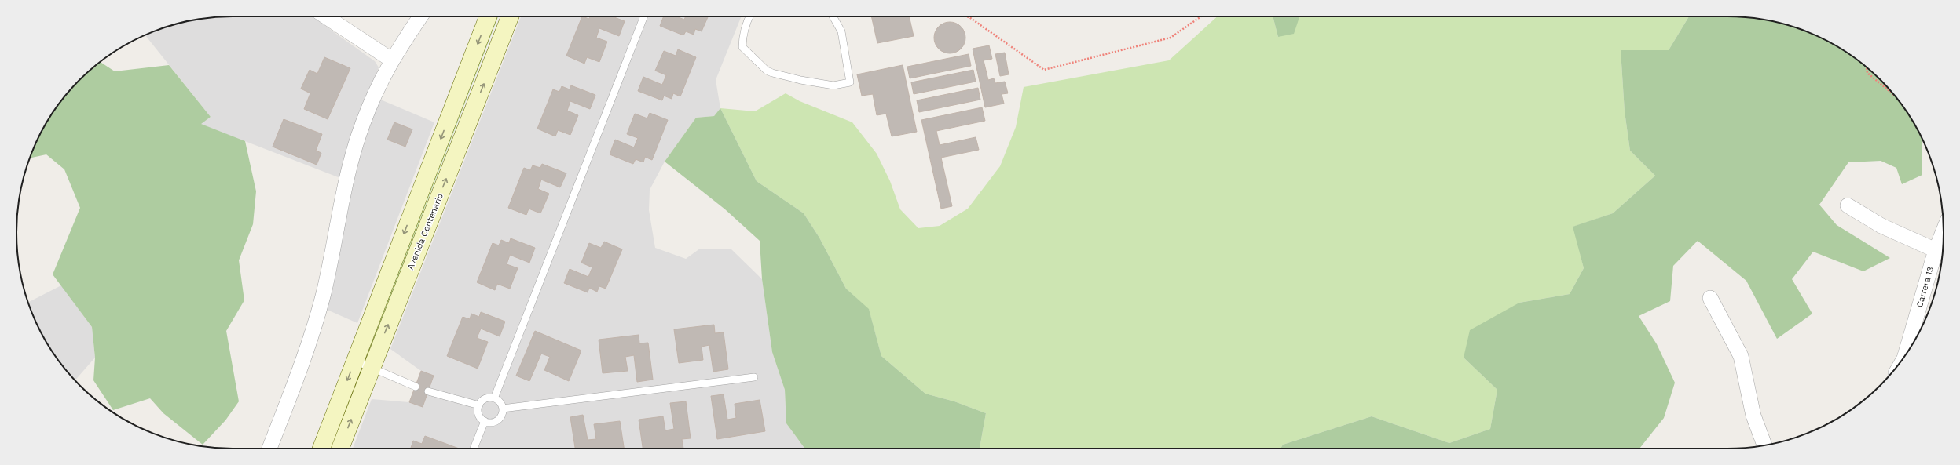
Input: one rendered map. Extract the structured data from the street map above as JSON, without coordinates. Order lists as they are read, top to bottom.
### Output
{
  "streets": {
    "main road": ["Avenida Centenario"],
    "street": ["Carrera 13"]
  }
}
